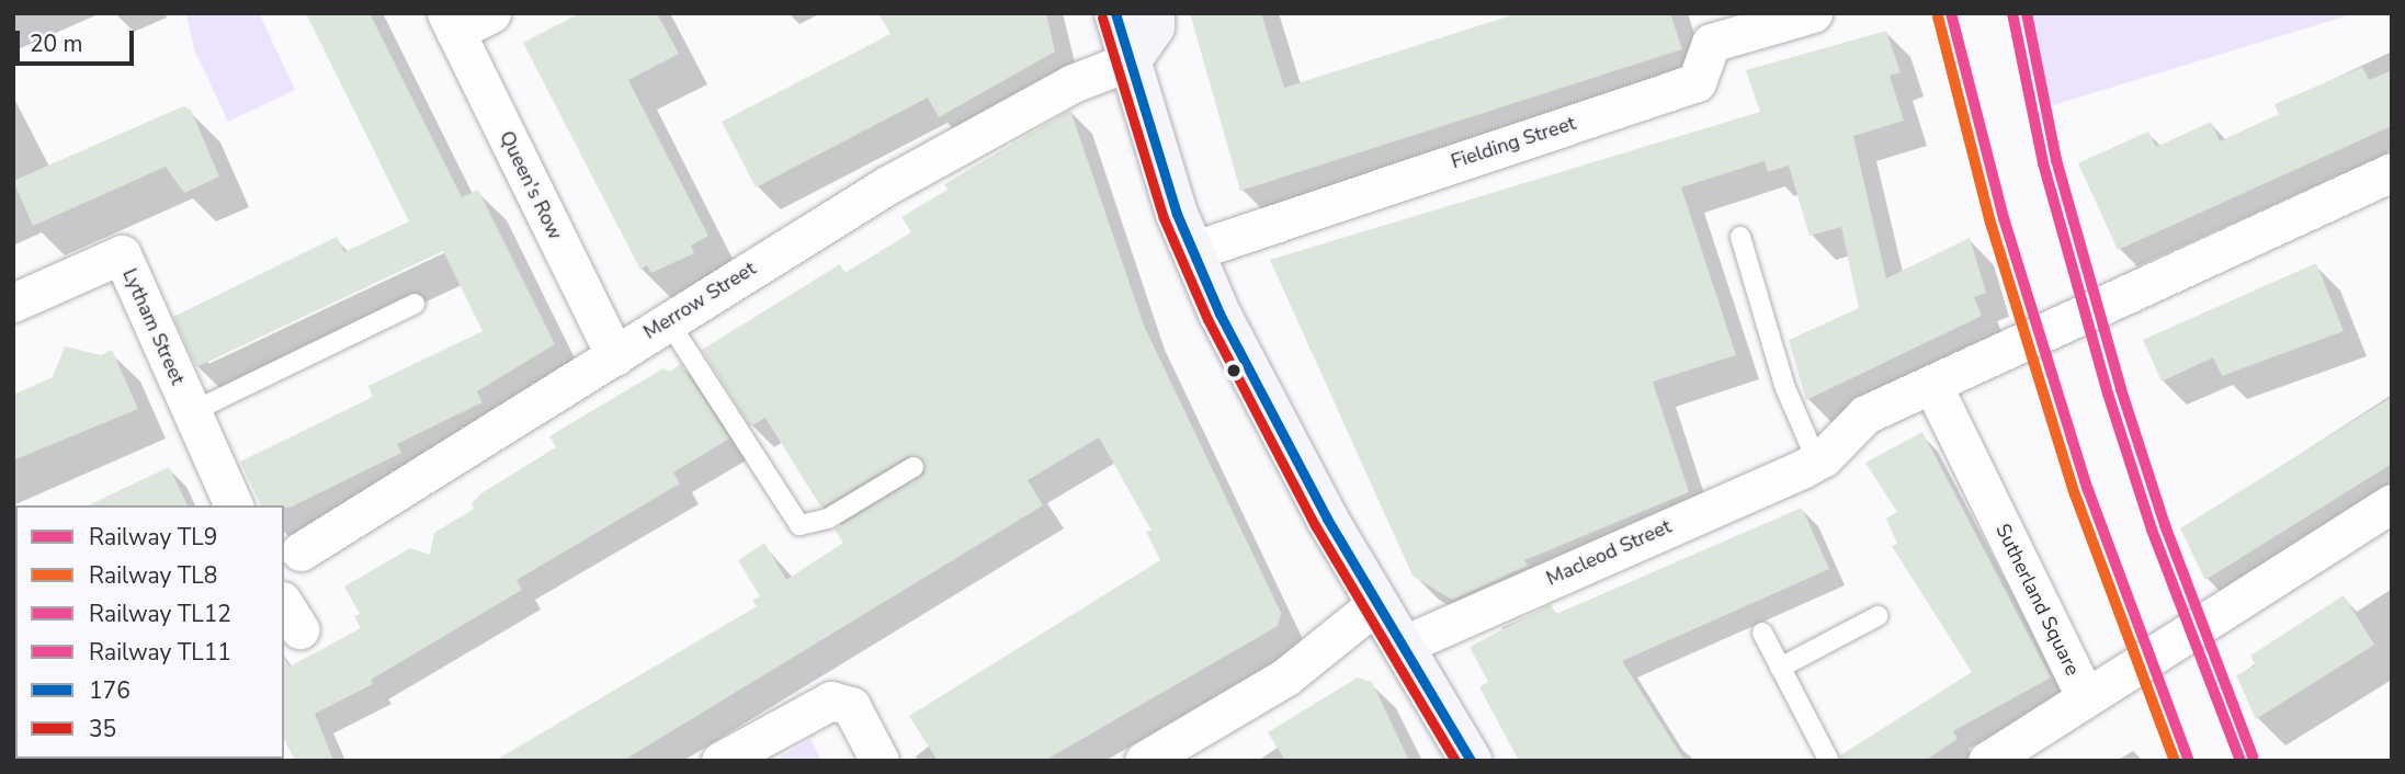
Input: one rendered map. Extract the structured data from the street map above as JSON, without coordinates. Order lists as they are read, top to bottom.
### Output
{
  "streets": {
    "street": [
      "Fielding Street",
      "Queen's Row",
      "Merrow Street",
      "Lytham Street",
      "Macleod Street",
      "Sutherland Square"
    ]
  },
  "crossings": [
    ["Queen's Row", "Merrow Street"]
  ],
  "lines": [
    "rail line TL9",
    "rail line TL12",
    "rail line TL11",
    "transit line 176",
    "rail line TL8",
    "transit line 35"
  ],
  "legend": [
    "Railway TL9",
    "Railway TL8",
    "Railway TL12",
    "Railway TL11",
    "176",
    "35"
  ],
  "scale_bar": "20 m"
}
